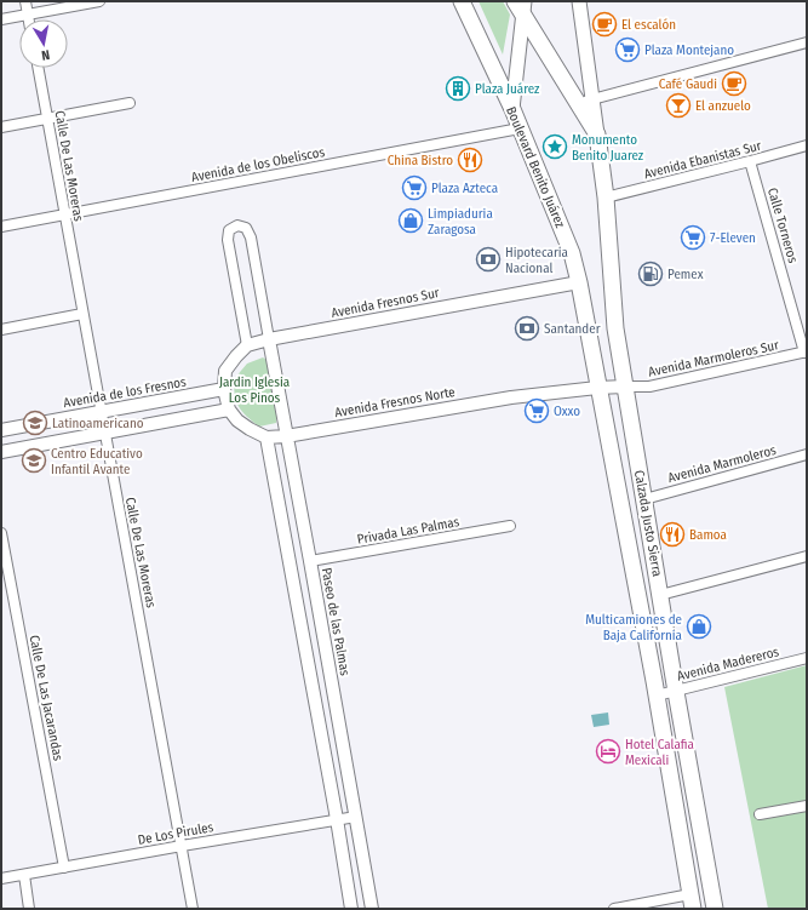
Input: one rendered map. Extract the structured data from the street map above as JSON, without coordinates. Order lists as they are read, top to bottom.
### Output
{
  "streets": {
    "main road": ["Boulevard Benito Juárez", "Calzada Justo Sierra"],
    "street": [
      "Avenida Ebanistas Sur",
      "Avenida de los Obeliscos",
      "Calle De Las Moreras",
      "Calle Torneros",
      "Avenida Fresnos Sur",
      "Avenida Marmoleros Sur",
      "Avenida de los Fresnos",
      "Avenida Fresnos Norte",
      "Avenida Marmoleros",
      "Privada Las Palmas",
      "Paseo de las Palmas",
      "Avenida Madereros",
      "Calle De Las Jacarandas",
      "De Los Pirules"
    ]
  },
  "crossings": [
    ["Avenida Ebanistas Sur", "Calle Torneros"],
    ["Avenida Ebanistas Sur", "Calzada Justo Sierra"],
    ["Avenida de los Obeliscos", "Calle De Las Moreras"],
    ["Avenida de los Obeliscos", "Boulevard Benito Juárez"],
    ["Calle De Las Moreras", "Avenida de los Fresnos"],
    ["Calle De Las Moreras", "De Los Pirules"],
    ["Boulevard Benito Juárez", "Avenida Fresnos Sur"],
    ["Boulevard Benito Juárez", "Calzada Justo Sierra"],
    ["Calle Torneros", "Avenida Marmoleros Sur"],
    ["Avenida Fresnos Sur", "Calzada Justo Sierra"],
    ["Avenida Fresnos Sur", "Paseo de las Palmas"],
    ["Avenida Marmoleros Sur", "Avenida Fresnos Norte"],
    ["Avenida Marmoleros Sur", "Calzada Justo Sierra"],
    ["Avenida Fresnos Norte", "Calzada Justo Sierra"],
    ["Avenida Fresnos Norte", "Paseo de las Palmas"],
    ["Avenida Marmoleros", "Calzada Justo Sierra"],
    ["Calzada Justo Sierra", "Avenida Madereros"],
    ["Privada Las Palmas", "Paseo de las Palmas"],
    ["Paseo de las Palmas", "De Los Pirules"],
    ["Calle De Las Jacarandas", "De Los Pirules"]
  ],
  "parks": ["Jardin Iglesia Los Pinos"],
  "places": {
    "cafe": ["El escalón", "Café Gaudi"],
    "supermarket": [
      "Plaza Montejano",
      "Plaza Azteca",
      "7-Eleven",
      "Oxxo"
    ],
    "building": ["Plaza Juárez"],
    "bar": ["El anzuelo"],
    "place": ["Monumento Benito Juarez"],
    "restaurant": ["China Bistro", "Bamoa"],
    "shop": ["Limpiaduria Zaragosa", "Multicamiones de Baja California"],
    "bank": ["Hipotecaria Nacional", "Santander"],
    "fuel station": ["Pemex"],
    "school or university": ["Latinoamericano", "Centro Educativo Infantil Avante"],
    "hotel": ["Hotel Calafia Mexicali"]
  },
  "north": "bottom"
}
